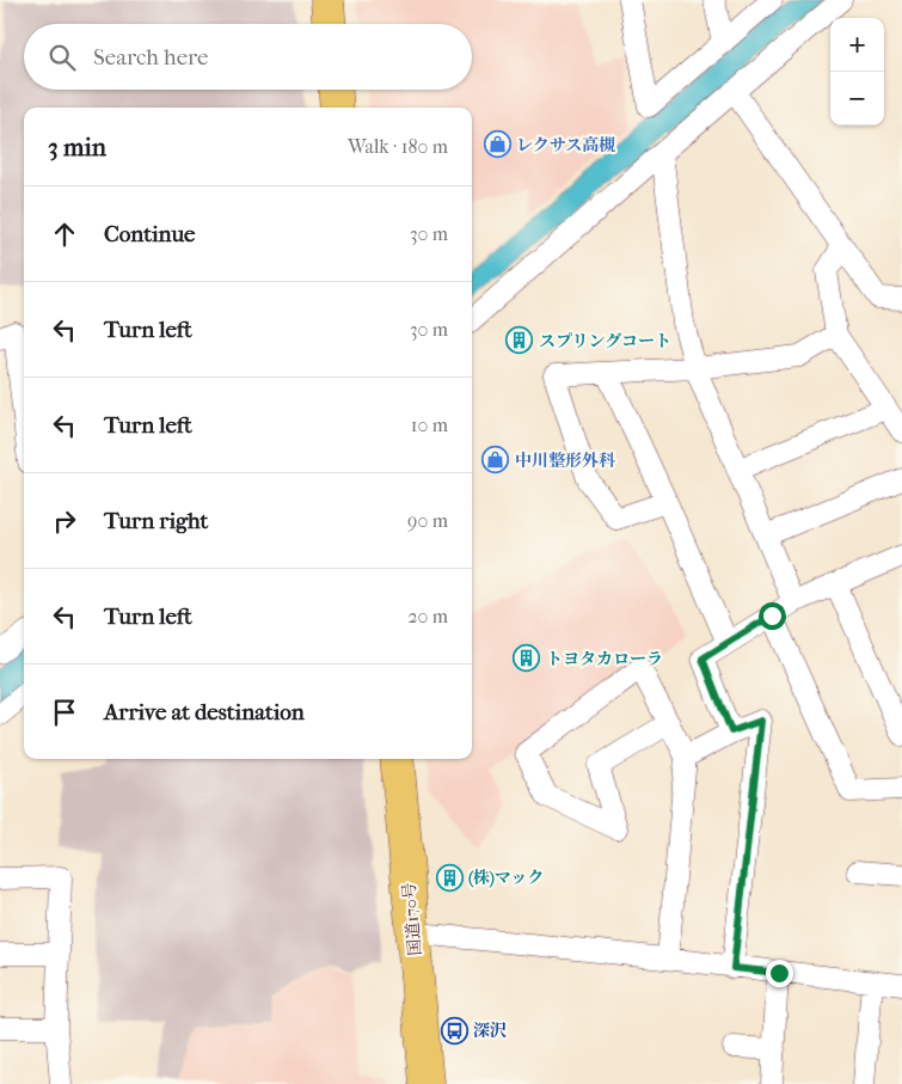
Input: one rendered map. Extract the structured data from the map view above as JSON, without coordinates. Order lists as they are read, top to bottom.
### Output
{
  "streets": {
    "highway": ["国道170号"]
  },
  "places": {
    "shop": ["レクサス高槻", "中川整形外科"],
    "building": ["スプリングコート", "トヨタカローラ", "(株)マック"],
    "bus stop": ["深沢"]
  },
  "page": {
    "map_buttons": ["+", "−"],
    "search": "Search here",
    "heading": ["3 min", "Walk · 180 m"],
    "list": [
      ["Continue", "30 m"],
      ["Turn left", "30 m"],
      ["Turn left", "10 m"],
      ["Turn right", "90 m"],
      ["Turn left", "20 m"],
      "Arrive at destination"
    ]
  }
}
